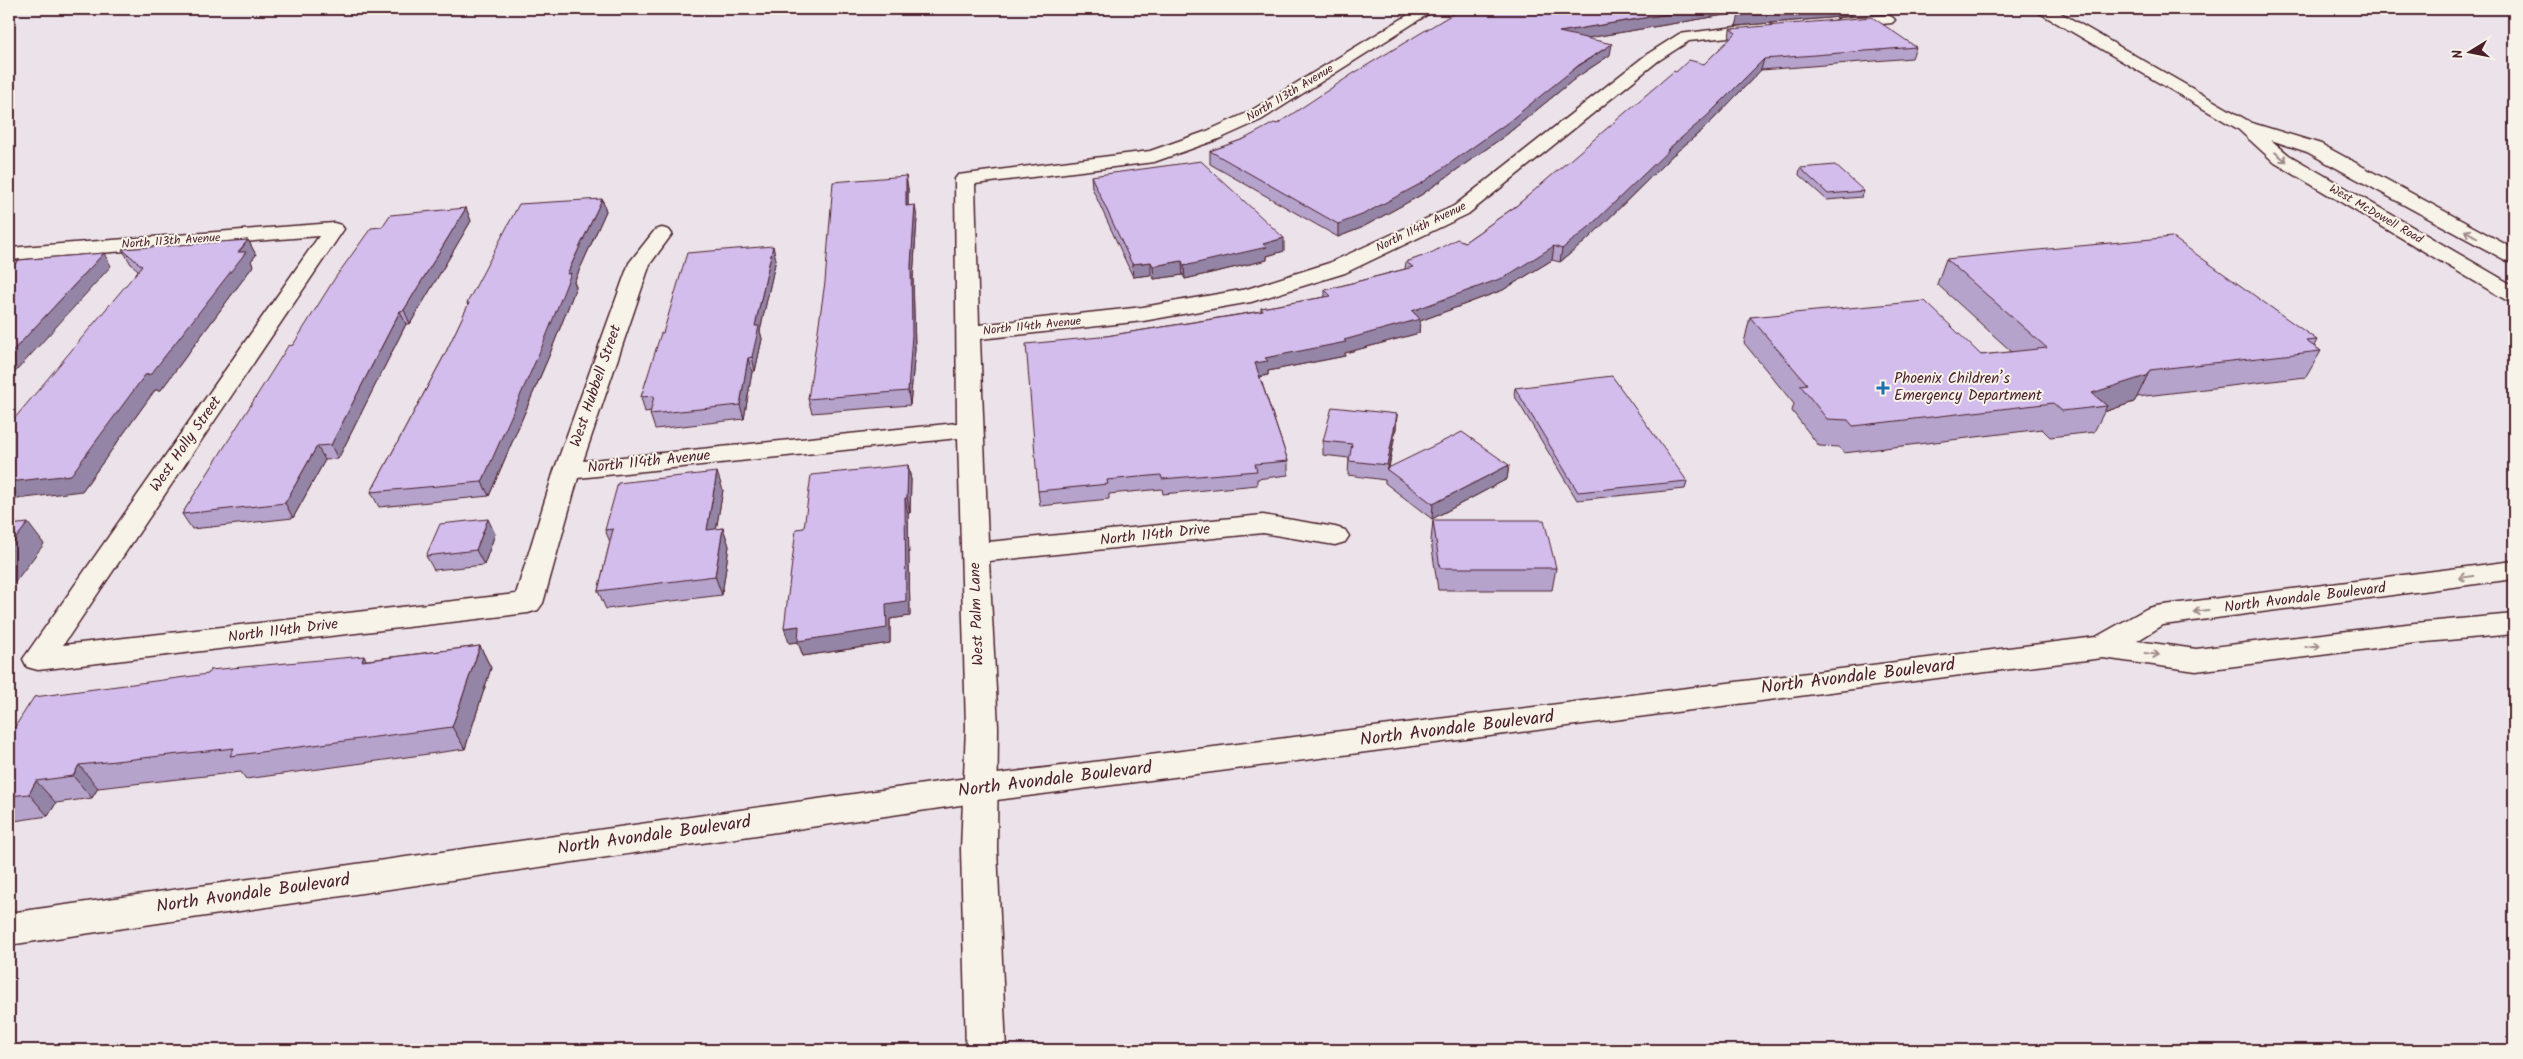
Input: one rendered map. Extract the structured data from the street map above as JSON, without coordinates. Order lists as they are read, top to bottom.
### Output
{
  "streets": {
    "street": [
      "North 113th Avenue",
      "West McDowell Road",
      "North 114th Avenue",
      "West Hubbell Street",
      "West Holly Street",
      "North 114th Drive",
      "North Avondale Boulevard",
      "West Palm Lane"
    ]
  },
  "crossings": [
    ["North 113th Avenue", "West Holly Street"],
    ["North 113th Avenue", "West Palm Lane"],
    ["North 114th Avenue", "West Hubbell Street"],
    ["North 114th Avenue", "West Palm Lane"],
    ["West Hubbell Street", "North 114th Drive"],
    ["West Holly Street", "North 114th Drive"],
    ["North 114th Drive", "West Palm Lane"],
    ["North Avondale Boulevard", "West Palm Lane"]
  ],
  "places": {
    "health": ["Phoenix Children’s Emergency Department"]
  },
  "north": "left"
}
